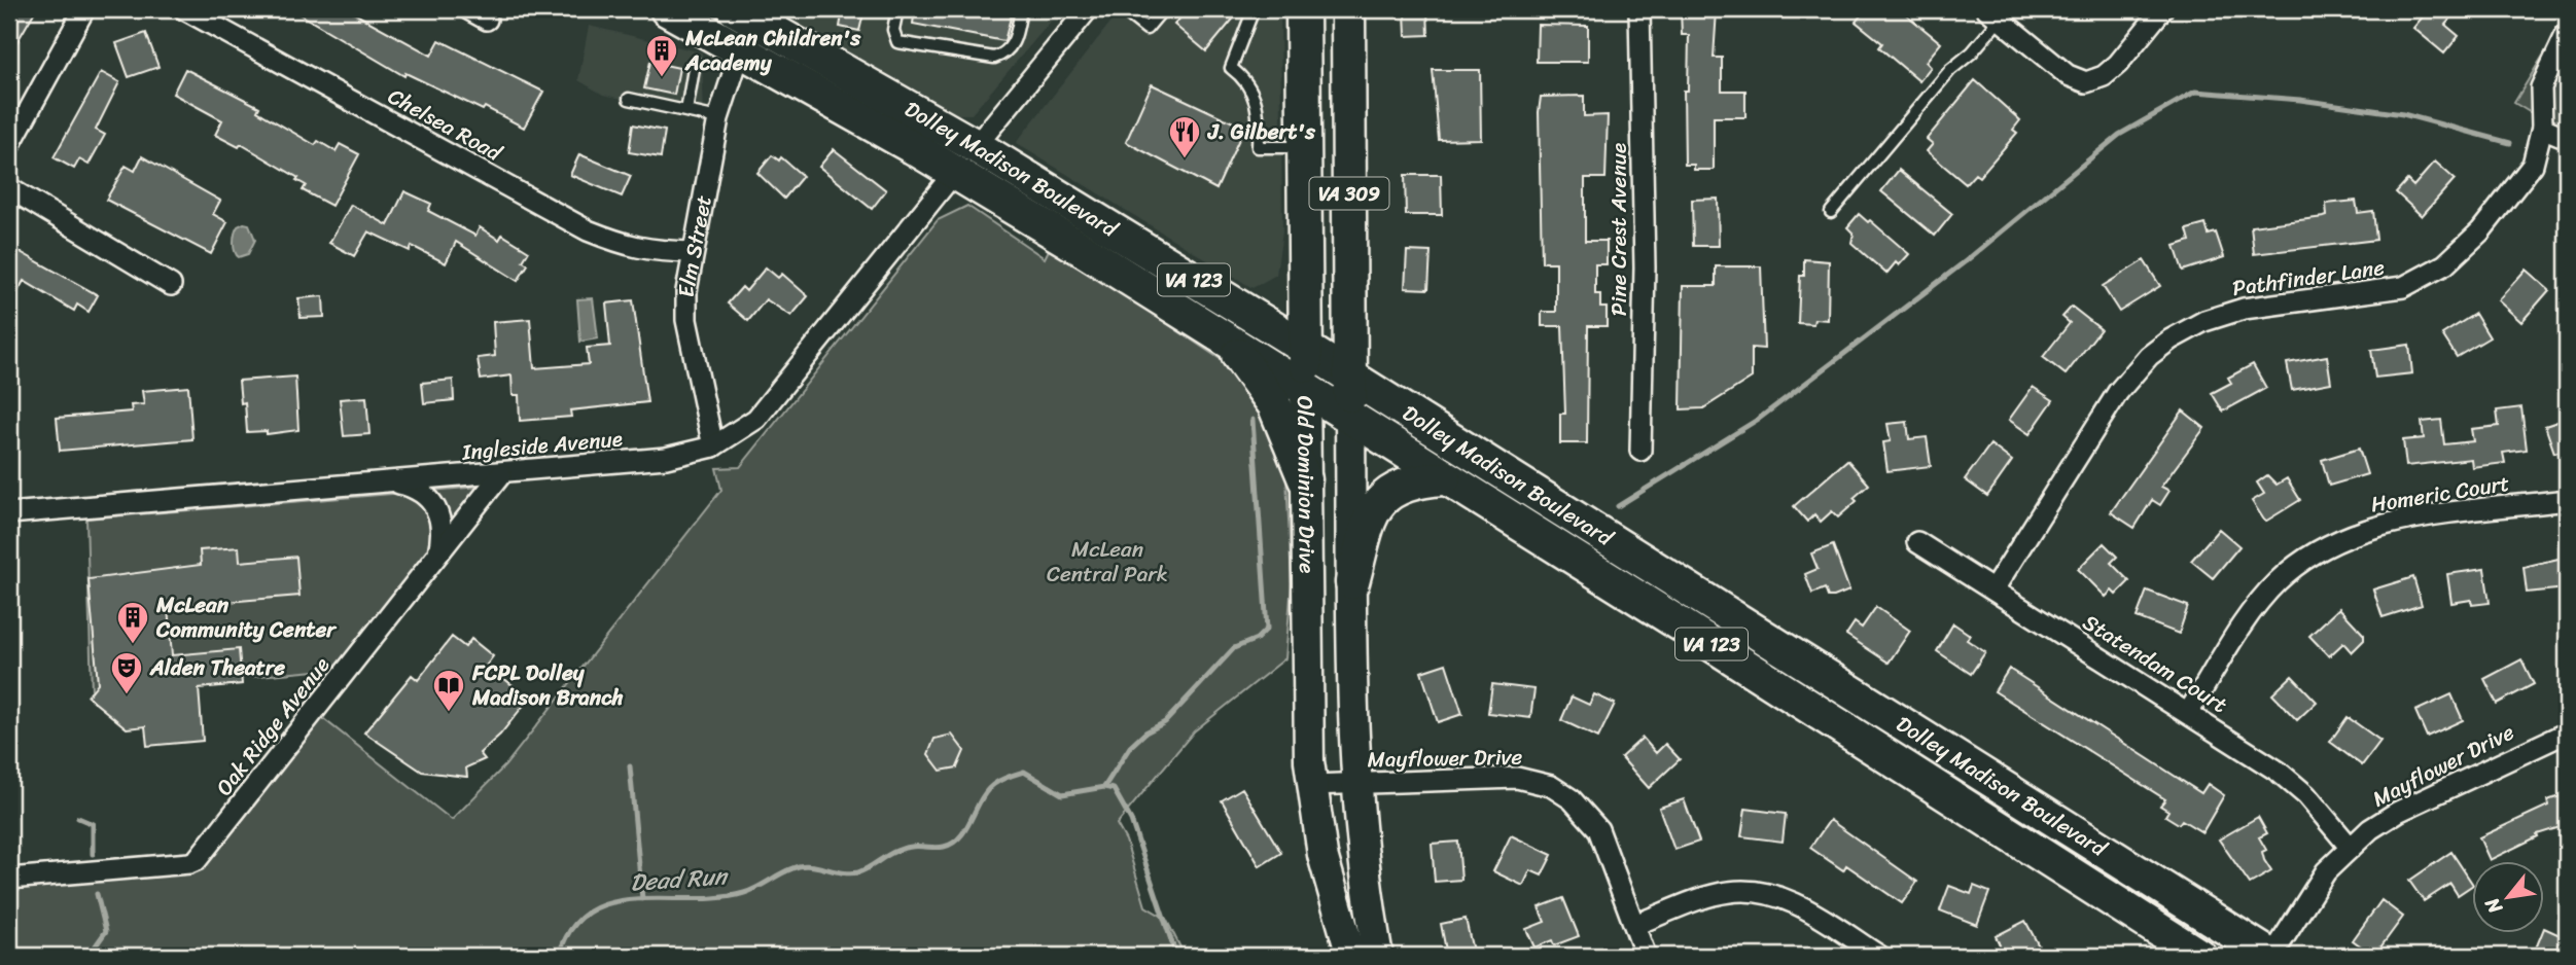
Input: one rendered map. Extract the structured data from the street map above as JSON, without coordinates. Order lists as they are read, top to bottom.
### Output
{
  "streets": {
    "main road": [
      "Dolley Madison Boulevard",
      "VA 309",
      "VA 123",
      "Old Dominion Drive"
    ],
    "street": [
      "Chelsea Road",
      "Pine Crest Avenue",
      "Elm Street",
      "Pathfinder Lane",
      "Ingleside Avenue",
      "Homeric Court",
      "Statendam Court",
      "Oak Ridge Avenue",
      "Mayflower Drive"
    ]
  },
  "crossings": [
    ["Chelsea Road", "Elm Street"],
    ["Dolley Madison Boulevard", "VA 309"],
    ["Dolley Madison Boulevard", "Elm Street"],
    ["Dolley Madison Boulevard", "Ingleside Avenue"],
    ["Dolley Madison Boulevard", "Old Dominion Drive"],
    ["Dolley Madison Boulevard", "Mayflower Drive"],
    ["Elm Street", "Ingleside Avenue"],
    ["Pathfinder Lane", "Statendam Court"],
    ["Ingleside Avenue", "Oak Ridge Avenue"],
    ["Old Dominion Drive", "Mayflower Drive"],
    ["Homeric Court", "Statendam Court"],
    ["Statendam Court", "Mayflower Drive"]
  ],
  "water": ["Dead Run"],
  "parks": ["McLean Central Park"],
  "places": {
    "building": ["McLean Children's Academy", "McLean Community Center"],
    "restaurant": ["J. Gilbert's"],
    "theatre": ["Alden Theatre"],
    "library": ["FCPL Dolley Madison Branch"]
  },
  "north": "bottom left"
}
